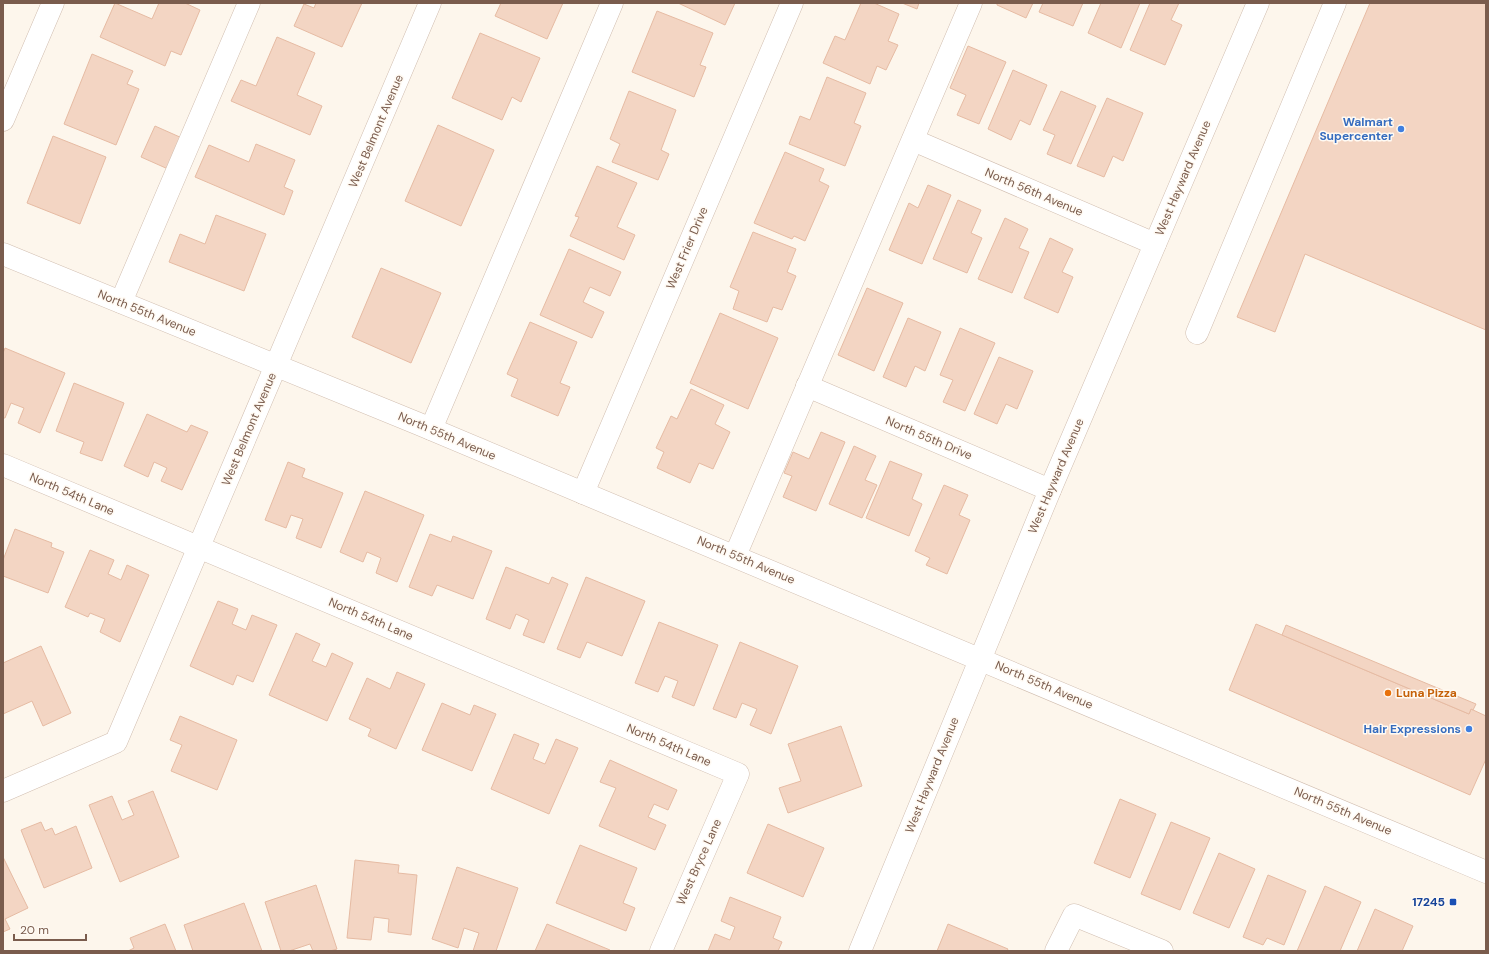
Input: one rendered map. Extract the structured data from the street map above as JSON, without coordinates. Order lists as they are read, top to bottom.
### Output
{
  "streets": {
    "street": [
      "West Belmont Avenue",
      "West Hayward Avenue",
      "North 56th Avenue",
      "West Frier Drive",
      "North 55th Avenue",
      "North 55th Drive",
      "North 54th Lane",
      "West Bryce Lane"
    ]
  },
  "crossings": [
    ["West Belmont Avenue", "North 55th Avenue"],
    ["West Belmont Avenue", "North 54th Lane"],
    ["West Hayward Avenue", "North 56th Avenue"],
    ["West Hayward Avenue", "North 55th Avenue"],
    ["West Hayward Avenue", "North 55th Drive"],
    ["West Frier Drive", "North 55th Avenue"],
    ["North 54th Lane", "West Bryce Lane"]
  ],
  "places": {
    "other": ["Walmart Supercenter", "Luna Pizza", "Hair Expressions"],
    "transit": ["17245"]
  },
  "scale_bar": "20 m"
}
